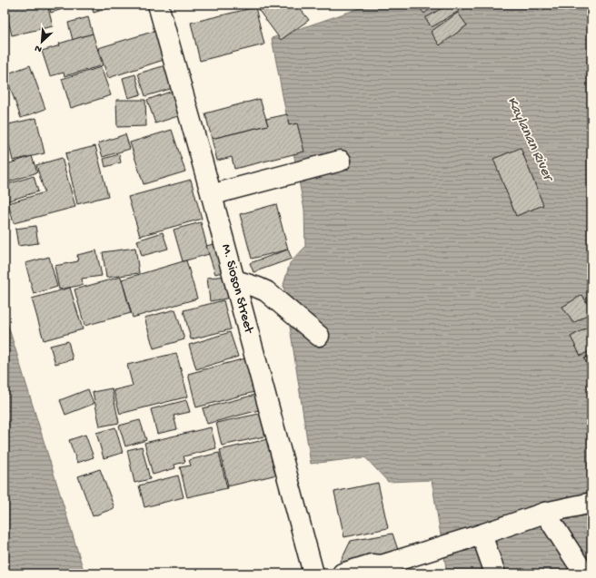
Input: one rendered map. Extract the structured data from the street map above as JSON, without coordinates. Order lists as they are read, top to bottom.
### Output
{
  "streets": {
    "street": ["M. Sioson Street"]
  },
  "water": ["Kaylanan River"],
  "north": "bottom left"
}
